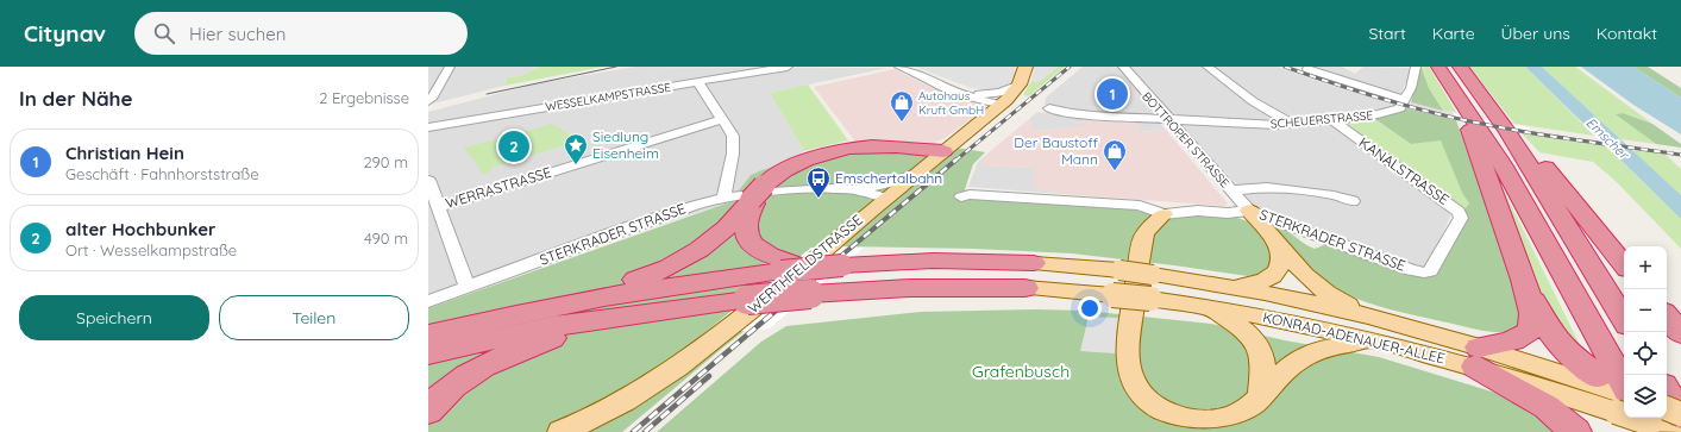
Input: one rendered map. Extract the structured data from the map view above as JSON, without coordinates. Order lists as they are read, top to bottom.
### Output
{
  "streets": {
    "main road": ["WERTHFELDSTRASSE", "KONRAD-ADENAUER-ALLEE"],
    "street": [
      "WESSELKAMPSTRASSE",
      "SCHEUERSTRASSE",
      "BOTTROPER STRASSE",
      "KANALSTRASSE",
      "WERRASTRASSE",
      "STERKRADER STRASSE"
    ]
  },
  "crossings": [
    ["SCHEUERSTRASSE", "BOTTROPER STRASSE"],
    ["SCHEUERSTRASSE", "KANALSTRASSE"],
    ["BOTTROPER STRASSE", "STERKRADER STRASSE"],
    ["KANALSTRASSE", "STERKRADER STRASSE"],
    ["STERKRADER STRASSE", "WERTHFELDSTRASSE"]
  ],
  "water": ["Emscher"],
  "parks": ["Grafenbusch"],
  "places": {
    "shop": ["Autohaus Kruft GmbH", "Der Baustoff Mann"],
    "place": ["Siedlung Eisenheim"],
    "bus stop": ["Emschertalbahn"]
  },
  "page": {
    "header": "Citynav",
    "search": "Hier suchen",
    "nav": [
      "Start",
      "Karte",
      "Über uns",
      "Kontakt"
    ],
    "heading": ["In der Nähe", "2 Ergebnisse"],
    "pins": ["1", "2"],
    "list": [
      {
        "mark": "1",
        "name": "Christian Hein",
        "note": "Geschäft · Fahnhorststraße",
        "value": "290 m"
      },
      {
        "mark": "2",
        "name": "alter Hochbunker",
        "note": "Ort · Wesselkampstraße",
        "value": "490 m"
      }
    ],
    "map_buttons": ["+", "−"],
    "buttons": ["Speichern", "Teilen"]
  }
}
